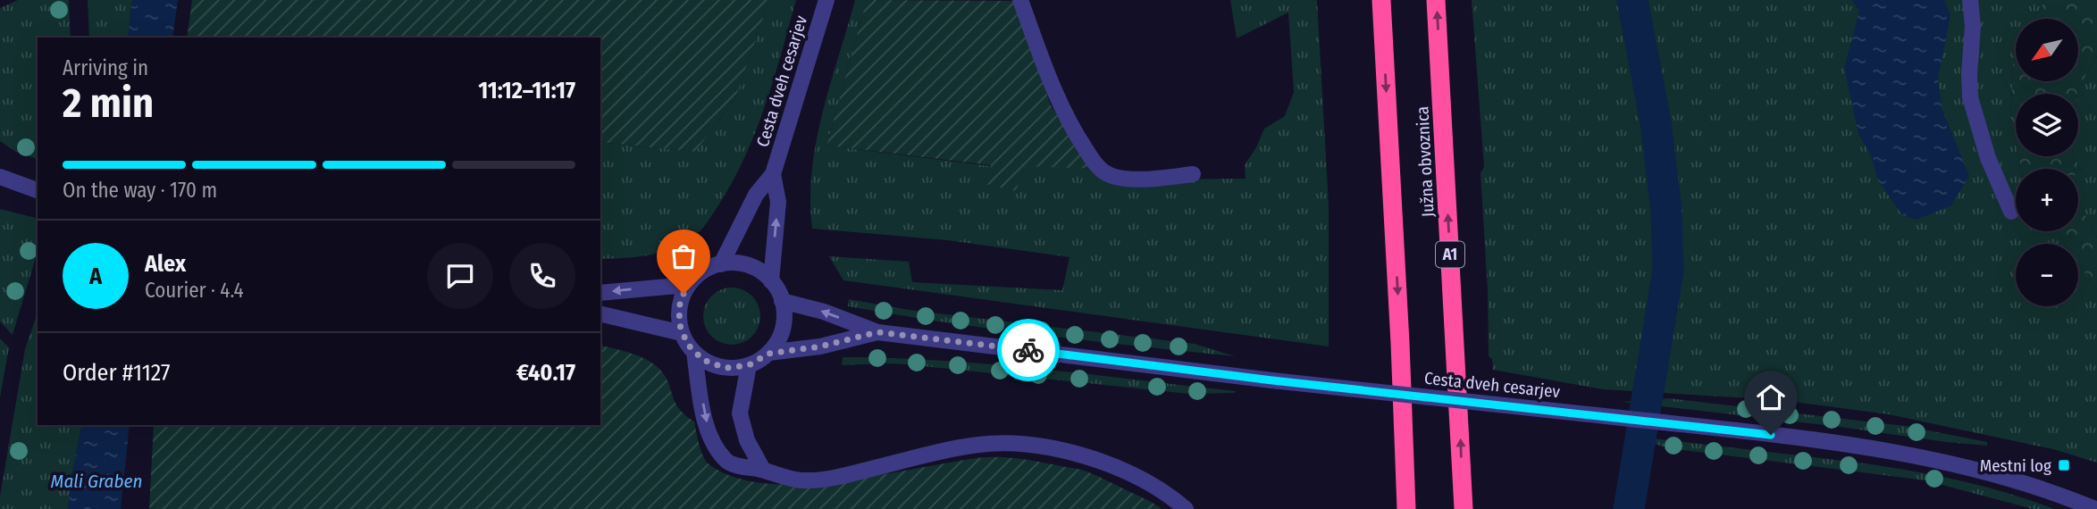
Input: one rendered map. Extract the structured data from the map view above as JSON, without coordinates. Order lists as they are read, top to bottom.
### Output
{
  "streets": {
    "highway": ["Južna obvoznica", "A1"],
    "street": ["Cesta dveh cesarjev"]
  },
  "water": ["Mali Graben"],
  "places": {
    "transit": ["Mestni log"]
  },
  "north": "bottom left",
  "page": {
    "map_buttons": ["+", "−"],
    "heading": ["2 min", "Arriving in", "11:12–11:17"],
    "panel": [
      "Alex",
      "Courier · 4.4",
      "Order #1127",
      "€40.17"
    ],
    "bar": "On the way · 170 m",
    "round": "A"
  }
}
